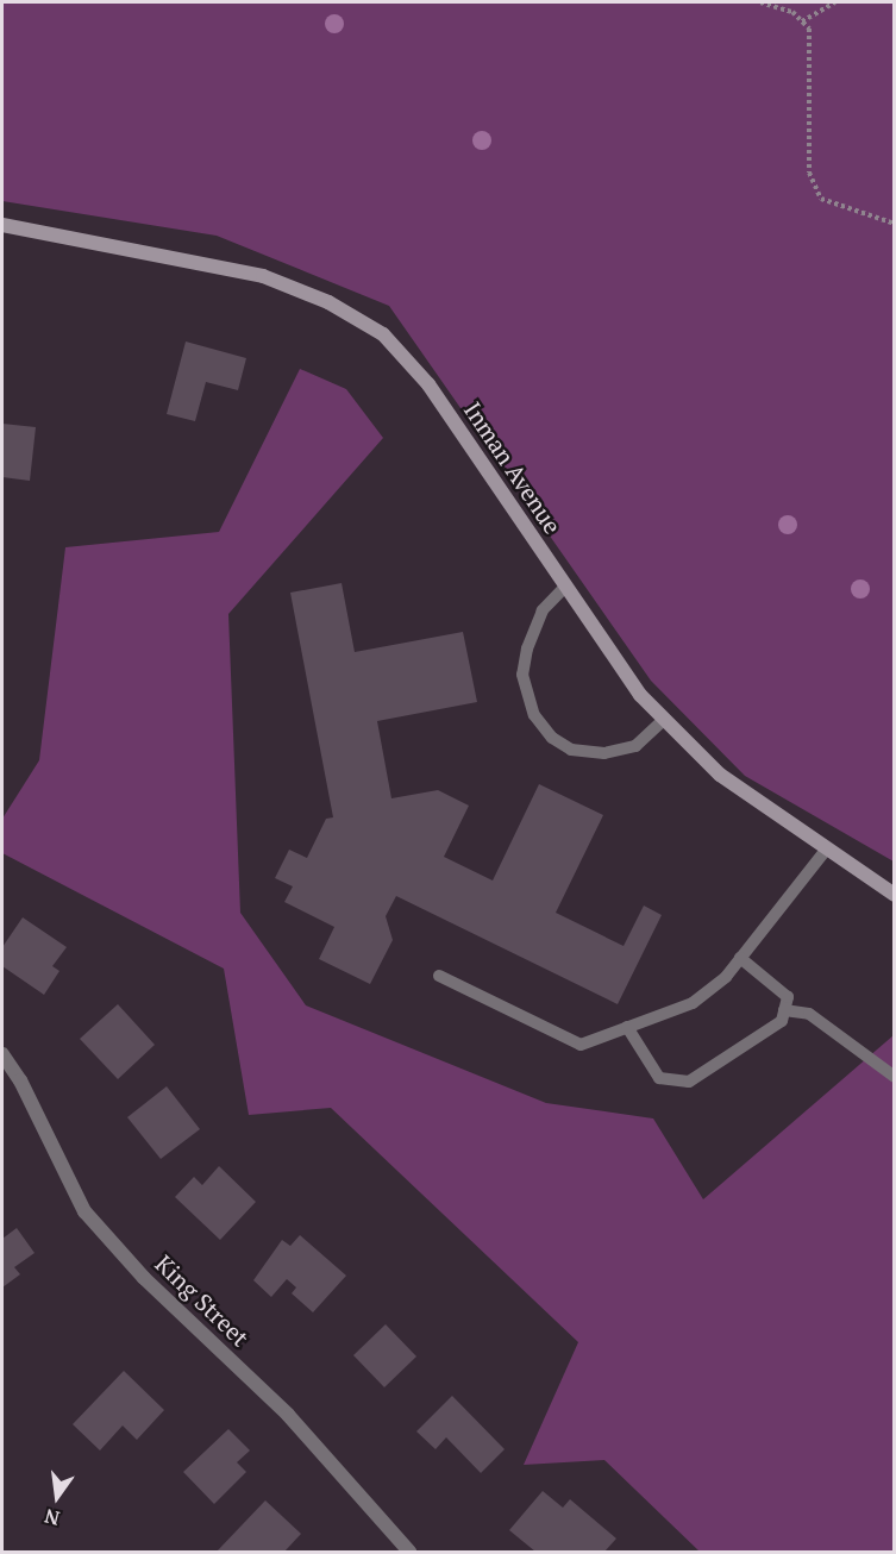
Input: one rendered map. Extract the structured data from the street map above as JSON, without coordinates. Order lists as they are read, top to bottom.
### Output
{
  "streets": {
    "main road": ["Inman Avenue"],
    "street": ["King Street"]
  },
  "north": "bottom"
}
